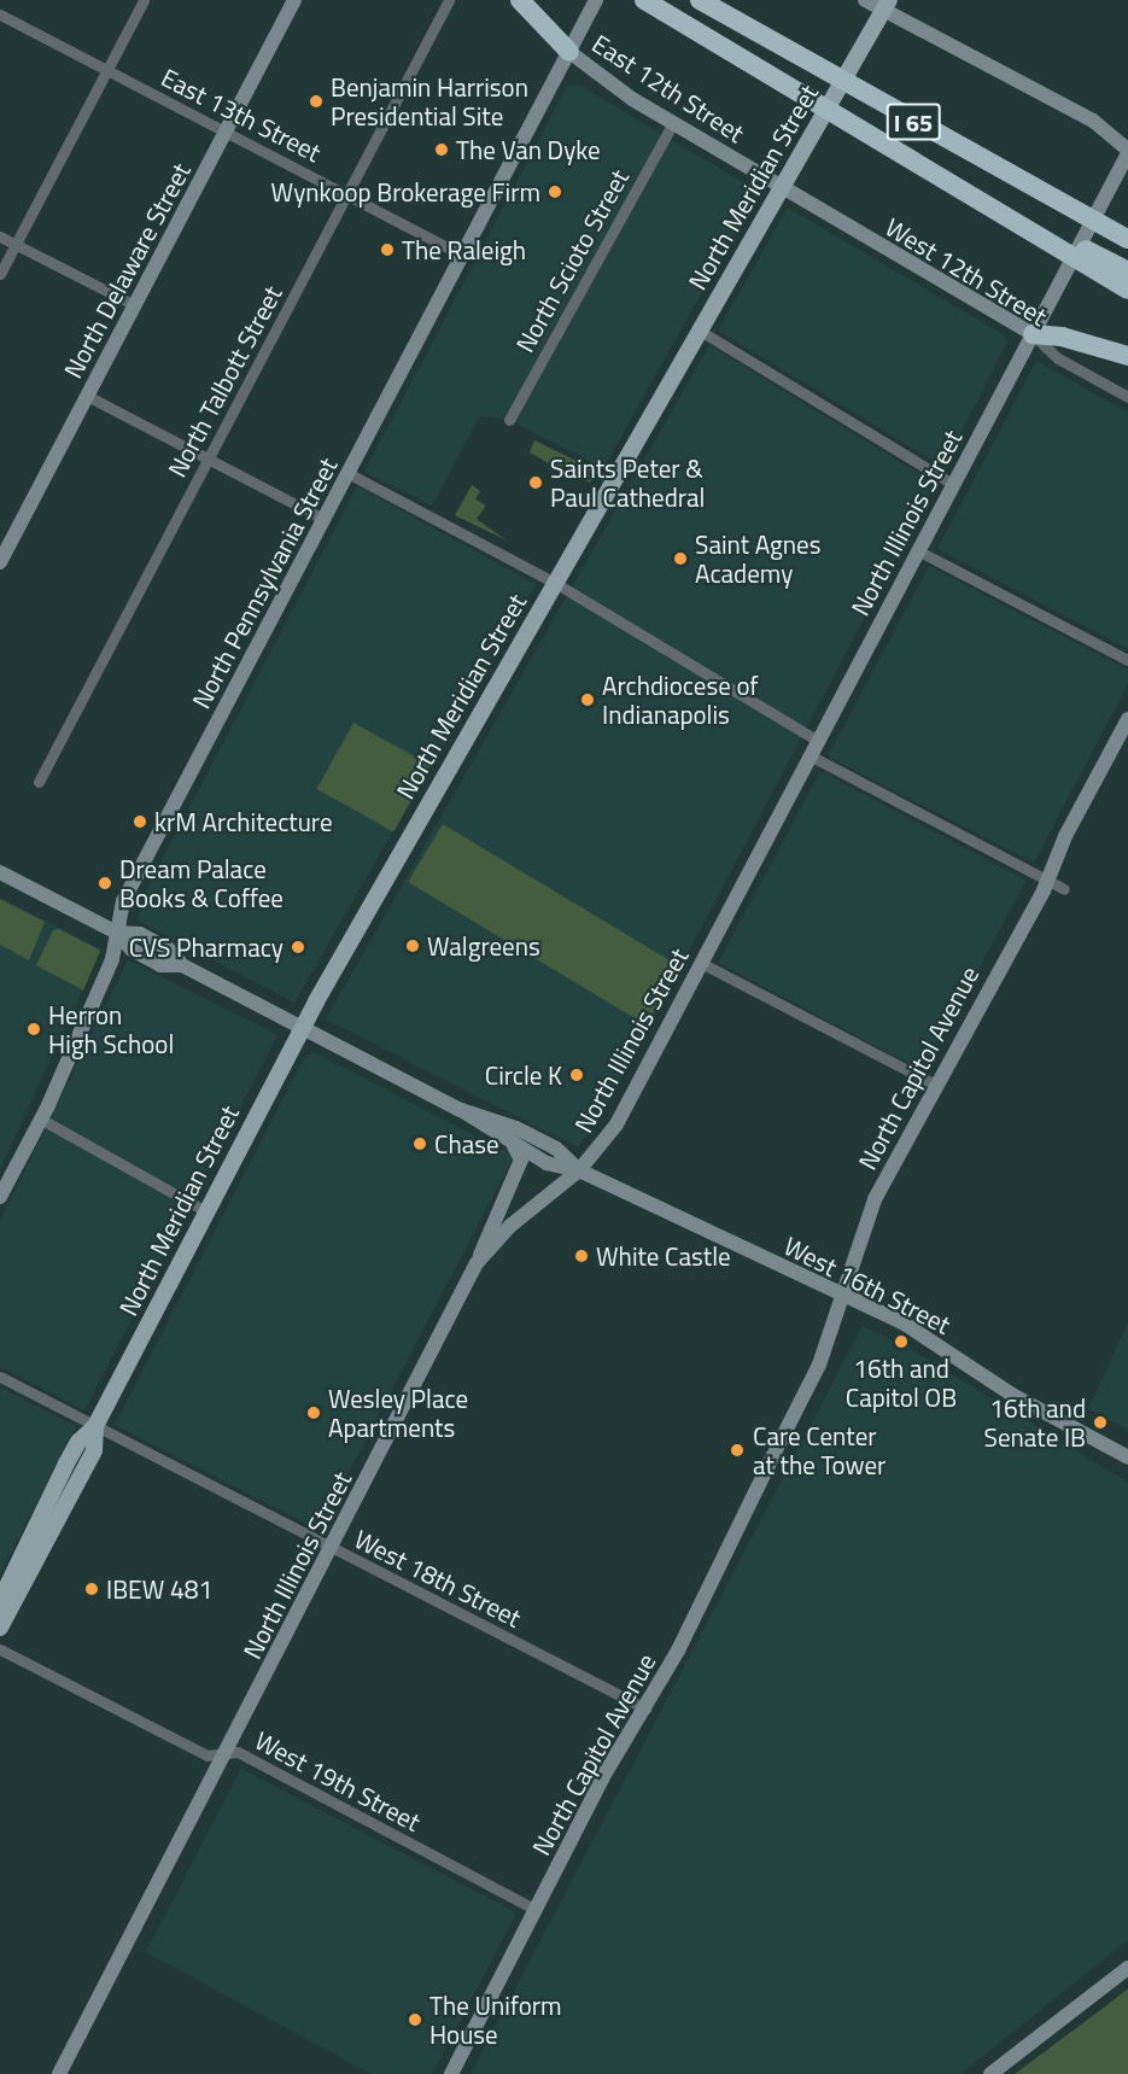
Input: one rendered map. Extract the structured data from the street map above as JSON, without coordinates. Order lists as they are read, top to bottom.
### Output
{
  "streets": {
    "highway": ["I 65"],
    "main road": [
      "East 12th Street",
      "North Meridian Street",
      "North Delaware Street",
      "West 12th Street",
      "North Illinois Street",
      "North Pennsylvania Street",
      "North Capitol Avenue",
      "West 16th Street"
    ],
    "street": [
      "East 13th Street",
      "North Scioto Street",
      "North Talbott Street",
      "West 18th Street",
      "West 19th Street"
    ]
  },
  "crossings": [
    ["East 12th Street", "North Meridian Street"],
    ["East 12th Street", "North Scioto Street"],
    ["East 12th Street", "West 12th Street"],
    ["East 12th Street", "North Pennsylvania Street"],
    ["East 13th Street", "North Delaware Street"],
    ["East 13th Street", "North Talbott Street"],
    ["East 13th Street", "North Pennsylvania Street"],
    ["North Meridian Street", "West 12th Street"],
    ["North Meridian Street", "West 16th Street"],
    ["North Meridian Street", "West 18th Street"],
    ["West 12th Street", "North Illinois Street"],
    ["North Illinois Street", "West 16th Street"],
    ["North Illinois Street", "West 18th Street"],
    ["North Illinois Street", "West 19th Street"],
    ["North Pennsylvania Street", "West 16th Street"],
    ["North Capitol Avenue", "West 16th Street"],
    ["North Capitol Avenue", "West 18th Street"],
    ["North Capitol Avenue", "West 19th Street"]
  ],
  "places": [
    "Benjamin Harrison Presidential Site",
    "The Van Dyke",
    "Wynkoop Brokerage Firm",
    "The Raleigh",
    "Saints Peter & Paul Cathedral",
    "Saint Agnes Academy",
    "Archdiocese of Indianapolis",
    "krM Architecture",
    "Dream Palace Books & Coffee",
    "Walgreens",
    "CVS Pharmacy",
    "Herron High School",
    "Circle K",
    "Chase",
    "White Castle",
    "16th and Capitol OB",
    "Wesley Place Apartments",
    "16th and Senate IB",
    "Care Center at the Tower",
    "IBEW 481",
    "The Uniform House"
  ]
}
